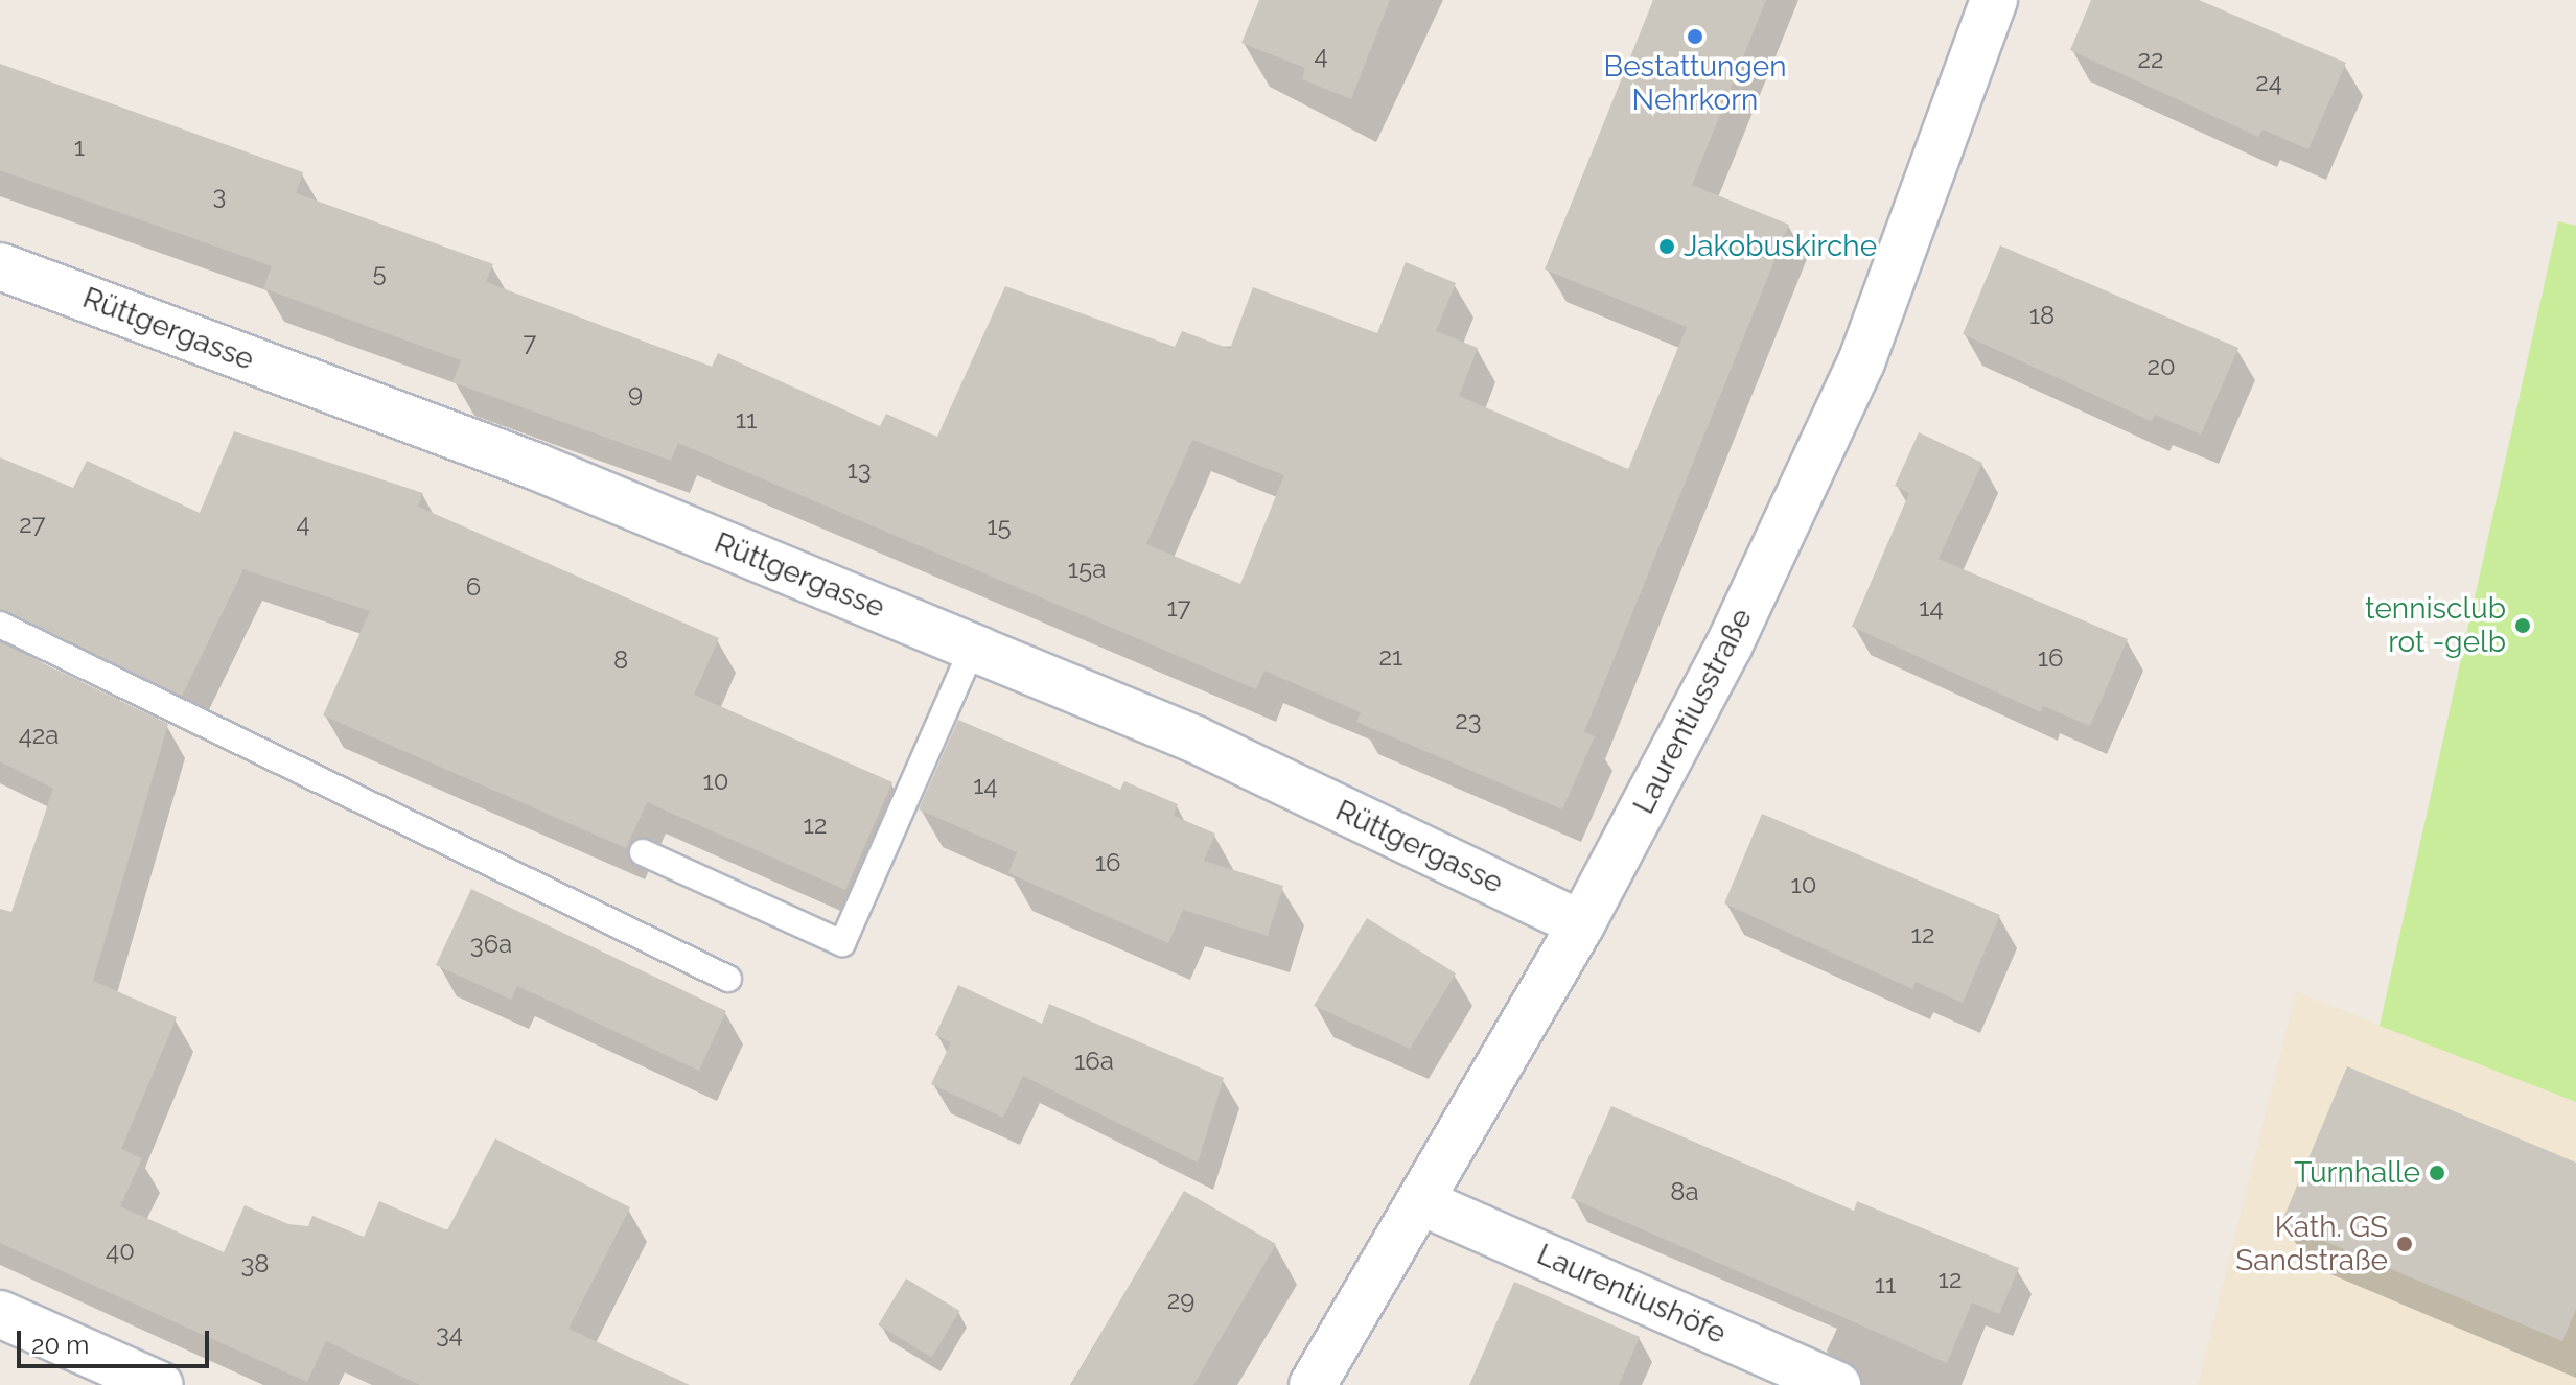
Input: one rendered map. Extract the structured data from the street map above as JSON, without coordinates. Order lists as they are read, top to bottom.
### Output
{
  "streets": {
    "street": ["Rüttgergasse", "Laurentiusstraße", "Laurentiushöfe"]
  },
  "crossings": [
    ["Rüttgergasse", "Laurentiusstraße"],
    ["Laurentiusstraße", "Laurentiushöfe"]
  ],
  "places": [
    "Bestattungen Nehrkorn",
    "Jakobuskirche",
    "tennisclub rot -gelb",
    "Turnhalle",
    "Kath. GS Sandstraße"
  ],
  "house_numbers": [
    "4",
    "22",
    "24",
    "1",
    "3",
    "5",
    "18",
    "7",
    "20",
    "9",
    "11",
    "13",
    "4",
    "27",
    "15",
    "15a",
    "6",
    "17",
    "14",
    "21",
    "16",
    "8",
    "23",
    "42a",
    "10",
    "14",
    "12",
    "16",
    "10",
    "12",
    "36a",
    "16a",
    "8a",
    "40",
    "38",
    "12",
    "11",
    "29",
    "34"
  ],
  "scale_bar": "20 m"
}
